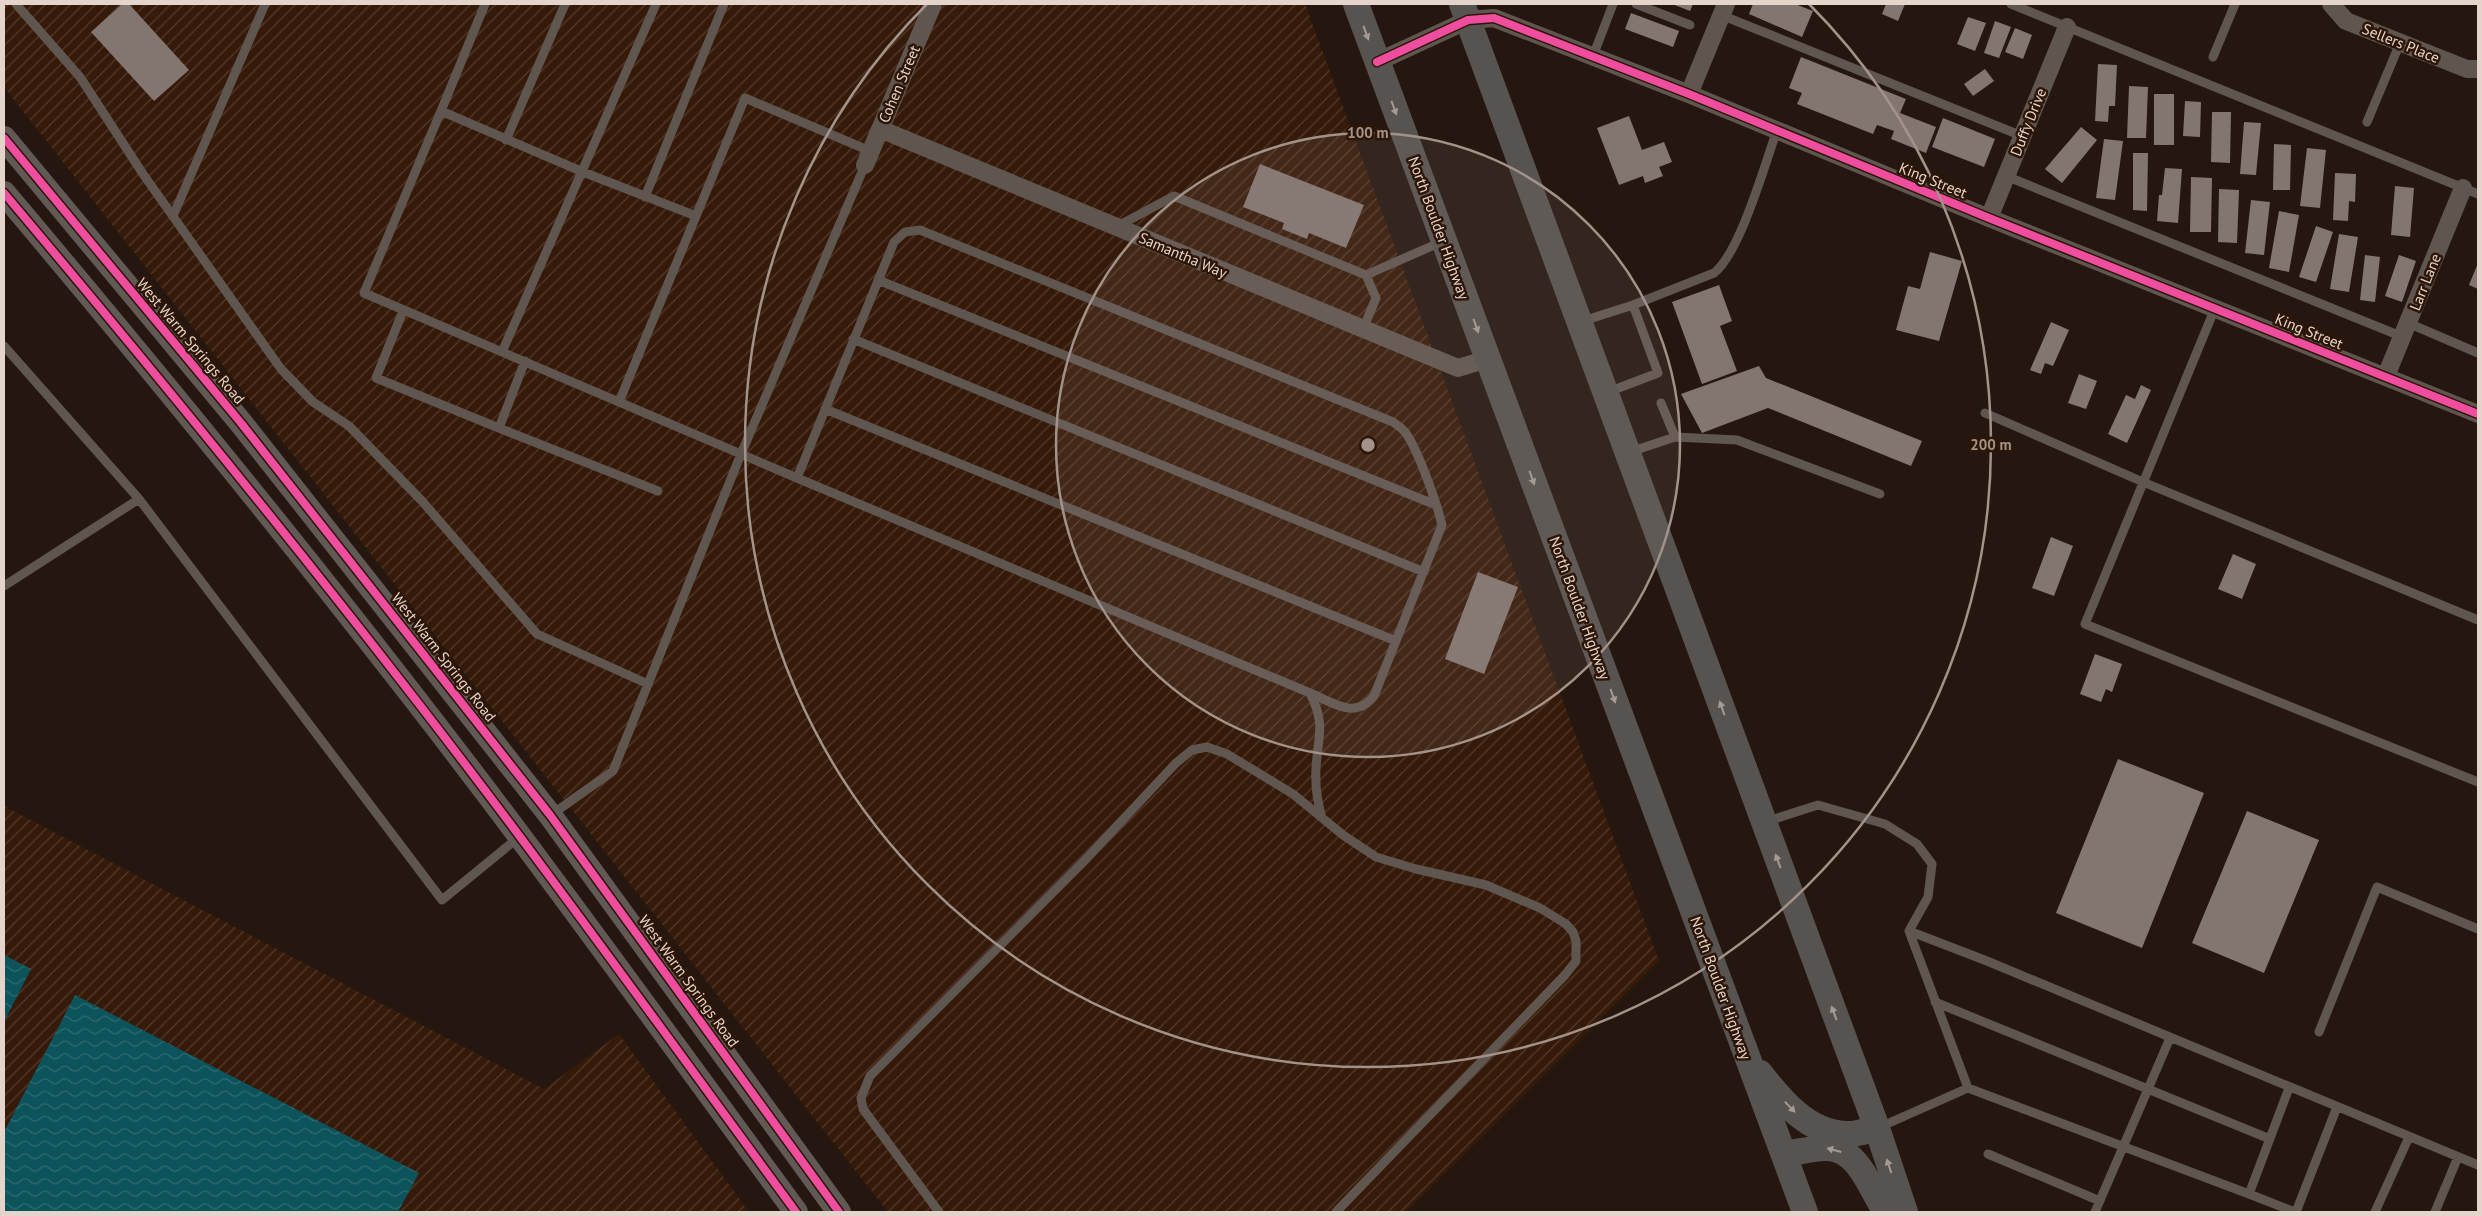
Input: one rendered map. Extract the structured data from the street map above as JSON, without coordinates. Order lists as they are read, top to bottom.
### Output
{
  "streets": {
    "main road": ["North Boulder Highway", "West Warm Springs Road"],
    "street": [
      "Sellers Place",
      "Cohen Street",
      "Duffy Drive",
      "King Street",
      "Samantha Way",
      "Larr Lane"
    ]
  },
  "crossings": [
    ["Cohen Street", "Samantha Way"],
    ["Duffy Drive", "King Street"],
    ["King Street", "North Boulder Highway"],
    ["King Street", "Larr Lane"],
    ["North Boulder Highway", "Samantha Way"]
  ],
  "rings": ["100 m", "200 m"]
}
